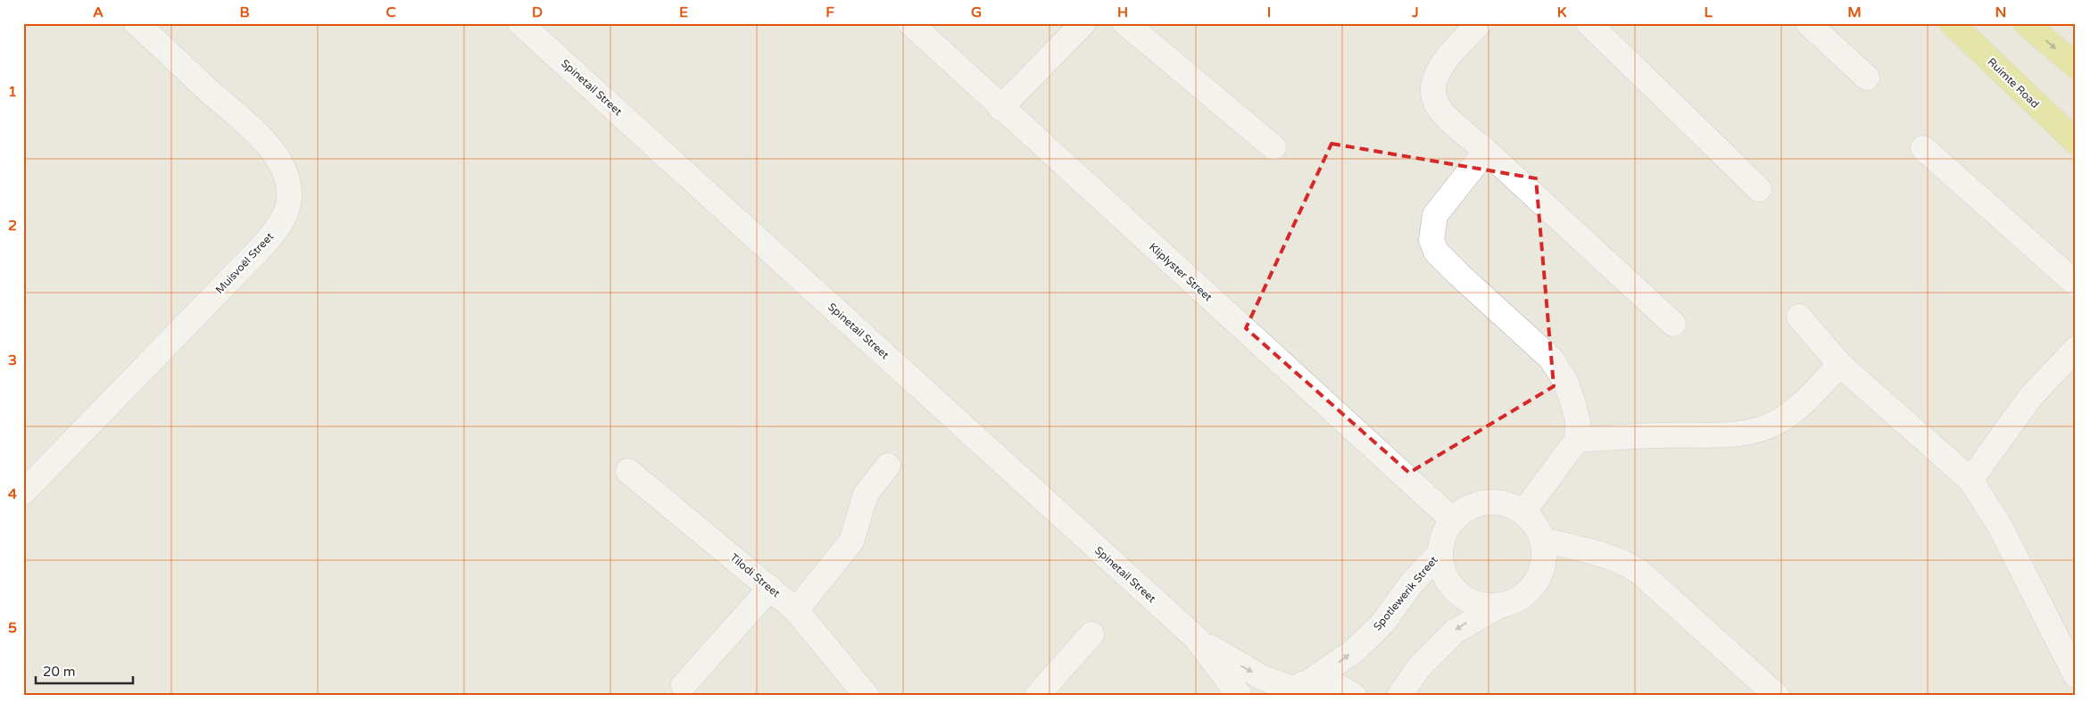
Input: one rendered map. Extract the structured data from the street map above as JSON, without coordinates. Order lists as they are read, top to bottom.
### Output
{
  "streets": {
    "main road": ["Ruimte Road"],
    "street": [
      "Spinetail Street",
      "Muisvoël Street",
      "Kliplyster Street",
      "Tilodi Street",
      "Spotlewerik Street"
    ]
  },
  "crossings": [
    ["Spinetail Street", "Spotlewerik Street"],
    ["Kliplyster Street", "Spotlewerik Street"]
  ],
  "scale_bar": "20 m",
  "grid": {
    "columns": [
      "A",
      "B",
      "C",
      "D",
      "E",
      "F",
      "G",
      "H",
      "I",
      "J",
      "K",
      "L",
      "M",
      "N"
    ],
    "rows": [
      "1",
      "2",
      "3",
      "4",
      "5"
    ]
  }
}
